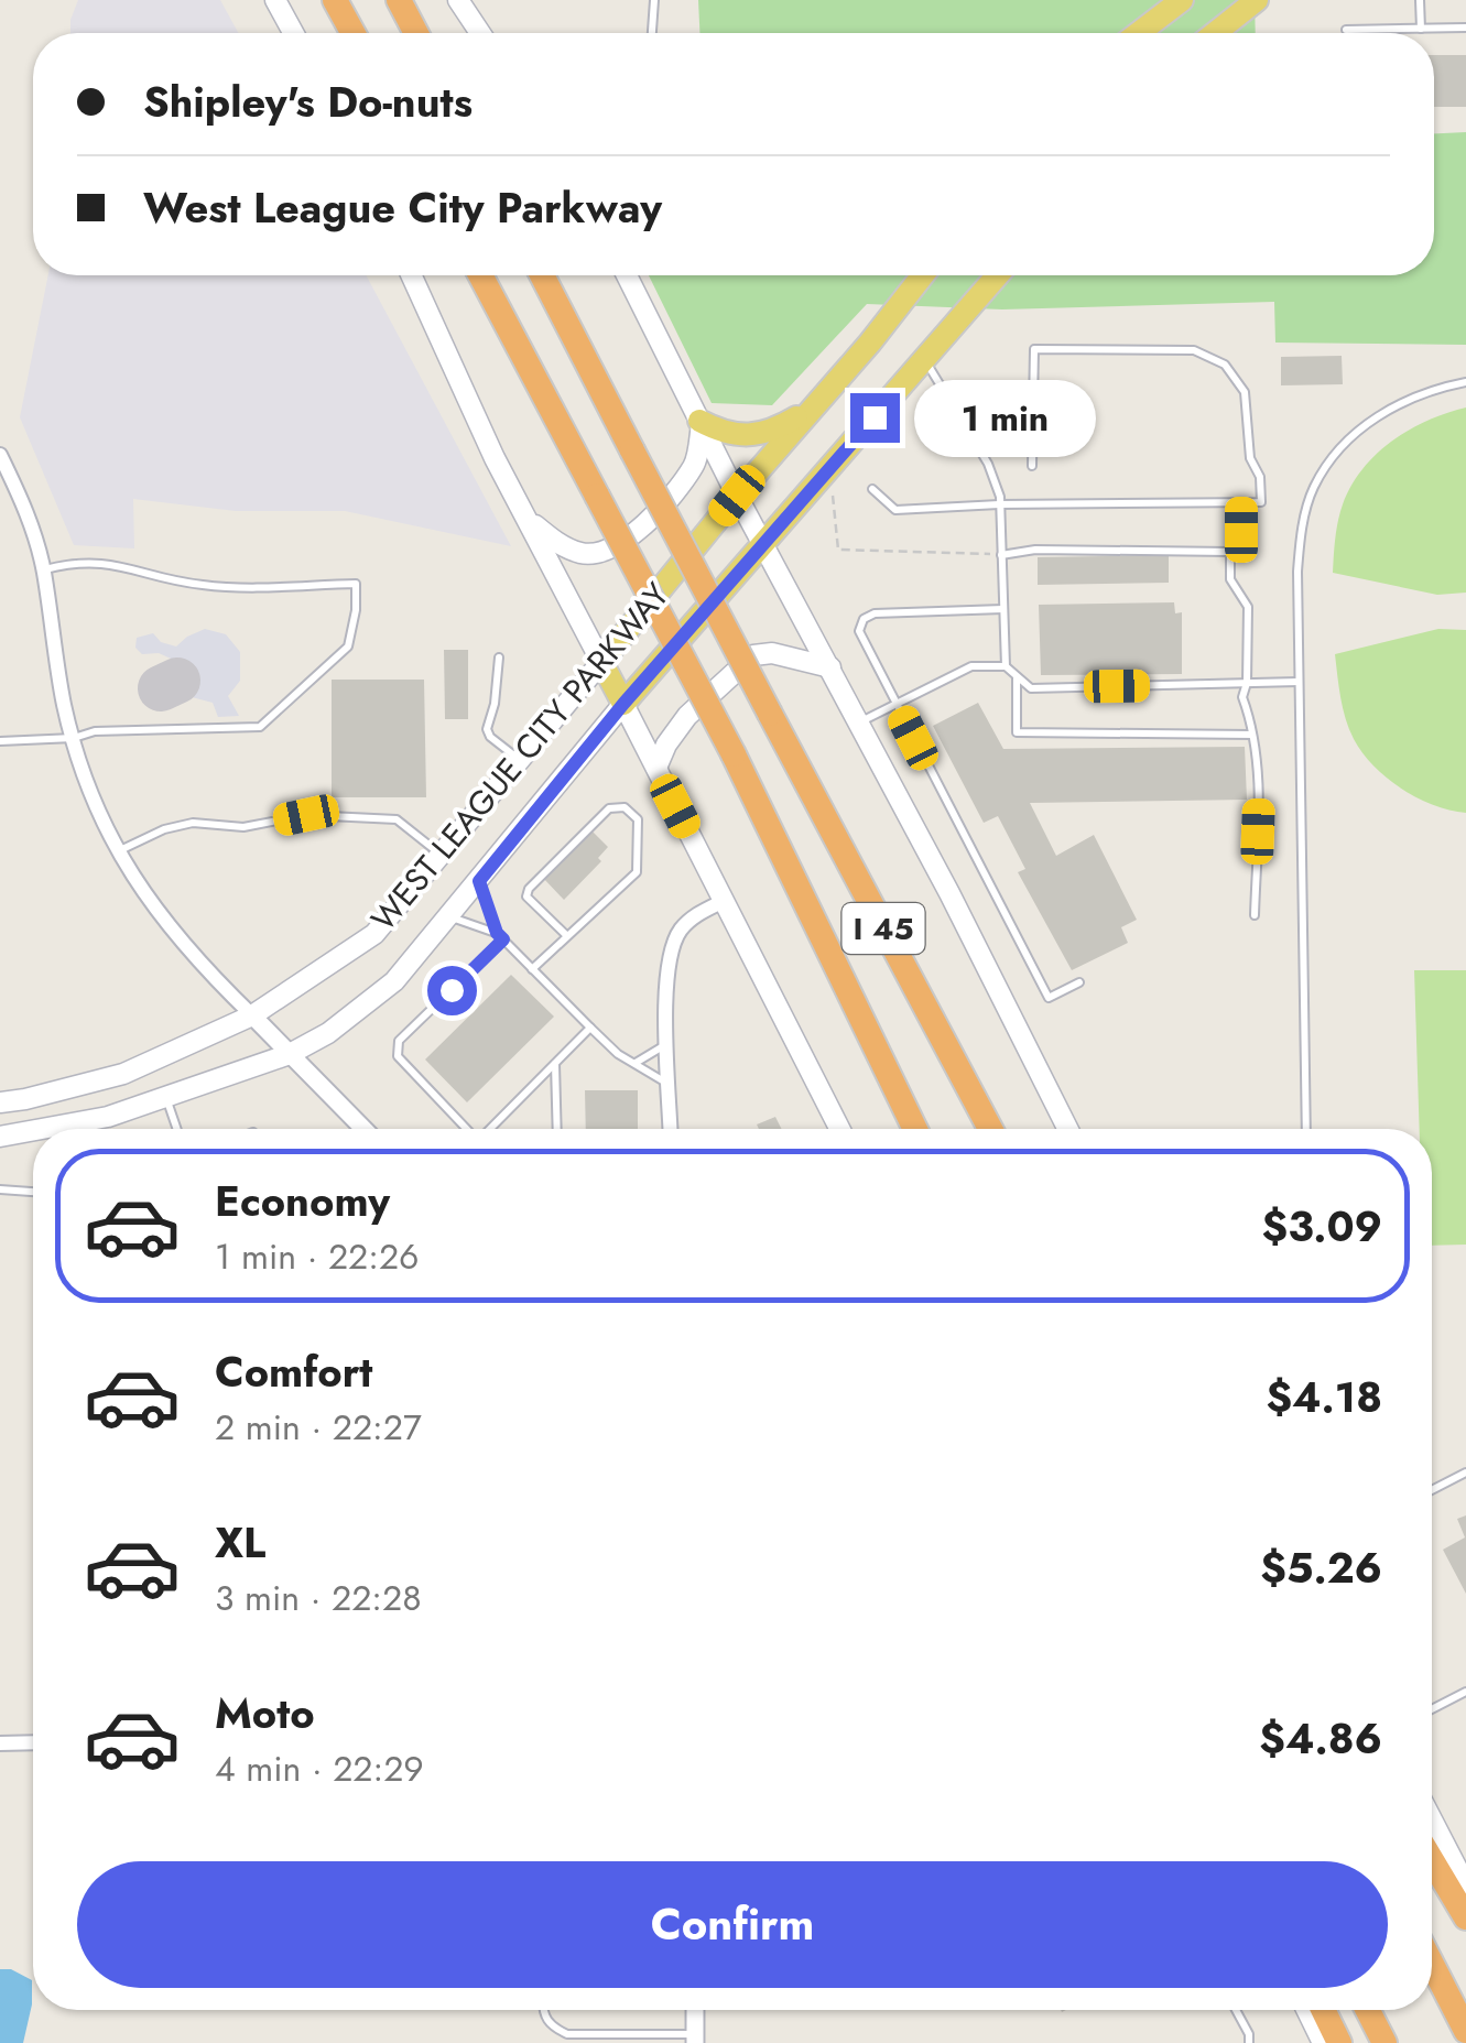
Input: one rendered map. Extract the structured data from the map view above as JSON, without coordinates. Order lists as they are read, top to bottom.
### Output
{
  "streets": {
    "highway": ["I 45"],
    "main road": ["WEST LEAGUE CITY PARKWAY"]
  },
  "page": {
    "banner": ["Shipley's Do-nuts", "West League City Parkway"],
    "bubble": "1 min",
    "list": [
      {
        "name": "Economy",
        "note": "1 min · 22:26",
        "value": "$3.09"
      },
      {
        "name": "Comfort",
        "note": "2 min · 22:27",
        "value": "$4.18"
      },
      {
        "name": "XL",
        "note": "3 min · 22:28",
        "value": "$5.26"
      },
      {
        "name": "Moto",
        "note": "4 min · 22:29",
        "value": "$4.86"
      }
    ],
    "buttons": "Confirm"
  }
}
